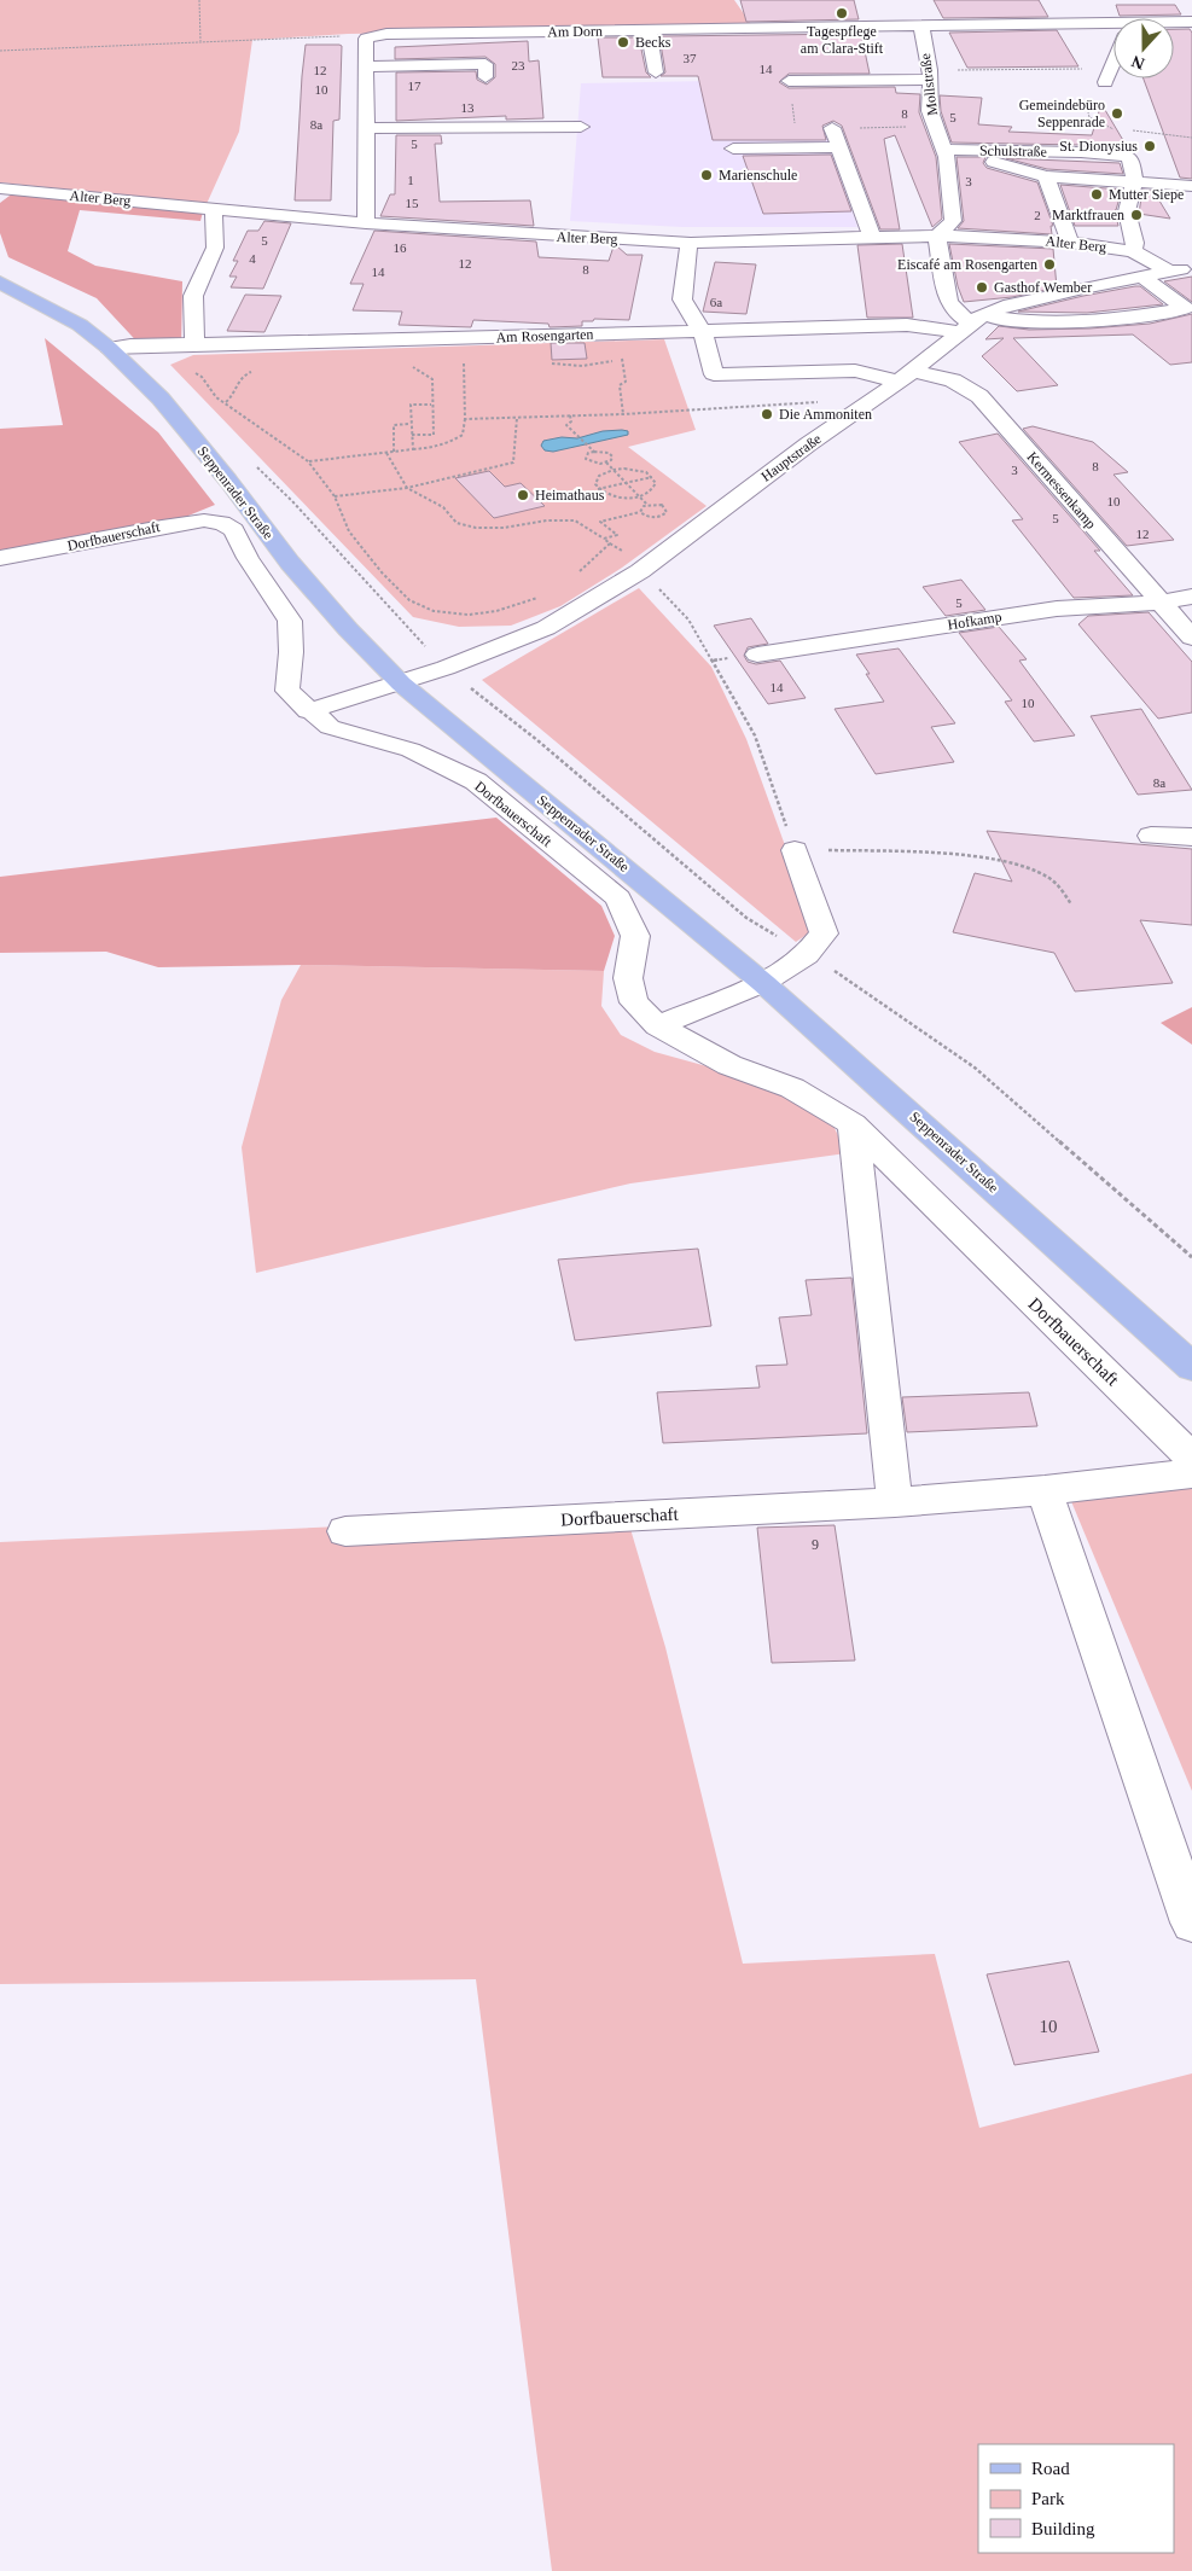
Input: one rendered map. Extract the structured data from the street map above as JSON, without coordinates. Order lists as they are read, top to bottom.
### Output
{
  "streets": {
    "main road": ["Seppenrader Straße"],
    "street": [
      "Am Dorn",
      "Mollstraße",
      "Schulstraße",
      "Alter Berg",
      "Am Rosengarten",
      "Hauptstraße",
      "Kermessenkamp",
      "Dorfbauerschaft",
      "Hofkamp"
    ]
  },
  "crossings": [
    ["Am Dorn", "Mollstraße"],
    ["Mollstraße", "Schulstraße"],
    ["Mollstraße", "Alter Berg"],
    ["Alter Berg", "Hauptstraße"],
    ["Am Rosengarten", "Hauptstraße"],
    ["Am Rosengarten", "Kermessenkamp"],
    ["Am Rosengarten", "Seppenrader Straße"],
    ["Hauptstraße", "Kermessenkamp"],
    ["Hauptstraße", "Seppenrader Straße"],
    ["Hauptstraße", "Dorfbauerschaft"],
    ["Kermessenkamp", "Hofkamp"]
  ],
  "places": [
    "Tagespflege am Clara-Stift",
    "Becks",
    "Gemeindebüro Seppenrade",
    "St. Dionysius",
    "Marienschule",
    "Mutter Siepe",
    "Marktfrauen",
    "Eiscafé am Rosengarten",
    "Gasthof Wember",
    "Die Ammoniten",
    "Heimathaus"
  ],
  "house_numbers": [
    "37",
    "23",
    "14",
    "12",
    "17",
    "10",
    "13",
    "8",
    "5",
    "8a",
    "5",
    "1",
    "3",
    "15",
    "2",
    "5",
    "16",
    "4",
    "12",
    "8",
    "14",
    "6a",
    "8",
    "3",
    "10",
    "5",
    "12",
    "5",
    "14",
    "10",
    "8a",
    "9",
    "10"
  ],
  "legend": ["Road", "Park", "Building"],
  "north": "bottom"
}
